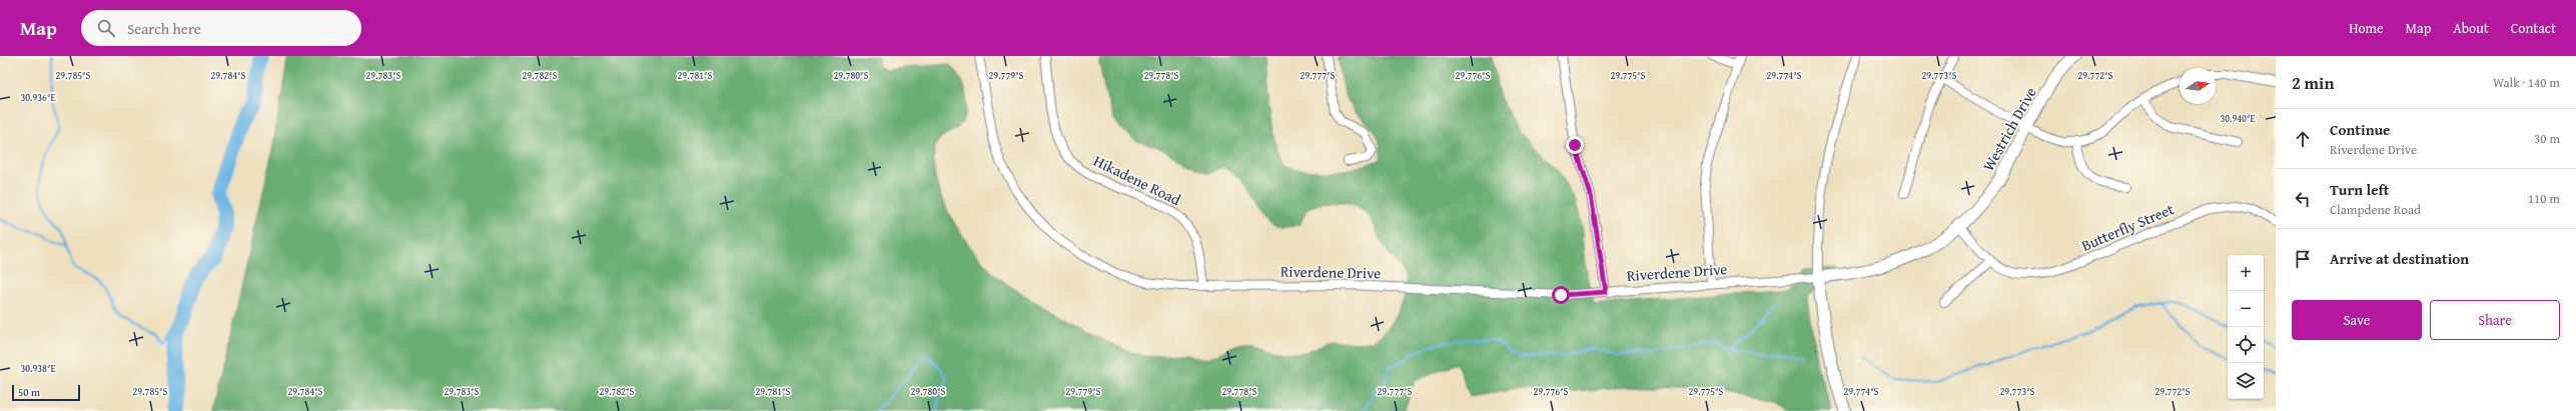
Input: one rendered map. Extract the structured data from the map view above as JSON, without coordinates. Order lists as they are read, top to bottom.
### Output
{
  "streets": {
    "street": [
      "Westrich Drive",
      "Hikadene Road",
      "Butterfly Street",
      "Riverdene Drive"
    ]
  },
  "crossings": [
    ["Westrich Drive", "Butterfly Street"],
    ["Westrich Drive", "Riverdene Drive"],
    ["Hikadene Road", "Riverdene Drive"]
  ],
  "scale_bar": "50 m",
  "north": "right",
  "page": {
    "header": "Map",
    "search": "Search here",
    "nav": [
      "Home",
      "Map",
      "About",
      "Contact"
    ],
    "heading": ["2 min", "Walk · 140 m"],
    "list": [
      ["Continue", "Riverdene Drive", "30 m"],
      ["Turn left", "Clampdene Road", "110 m"],
      "Arrive at destination"
    ],
    "map_buttons": ["+", "−"],
    "buttons": ["Save", "Share"],
    "scale": "50 m"
  },
  "coordinates": [
    "29.785°S",
    "29.784°S",
    "29.783°S",
    "29.782°S",
    "29.781°S",
    "29.780°S",
    "29.779°S",
    "29.778°S",
    "29.777°S",
    "29.776°S",
    "29.775°S",
    "29.774°S",
    "29.773°S",
    "29.772°S",
    "30.936°E",
    "30.940°E",
    "30.938°E"
  ]
}
